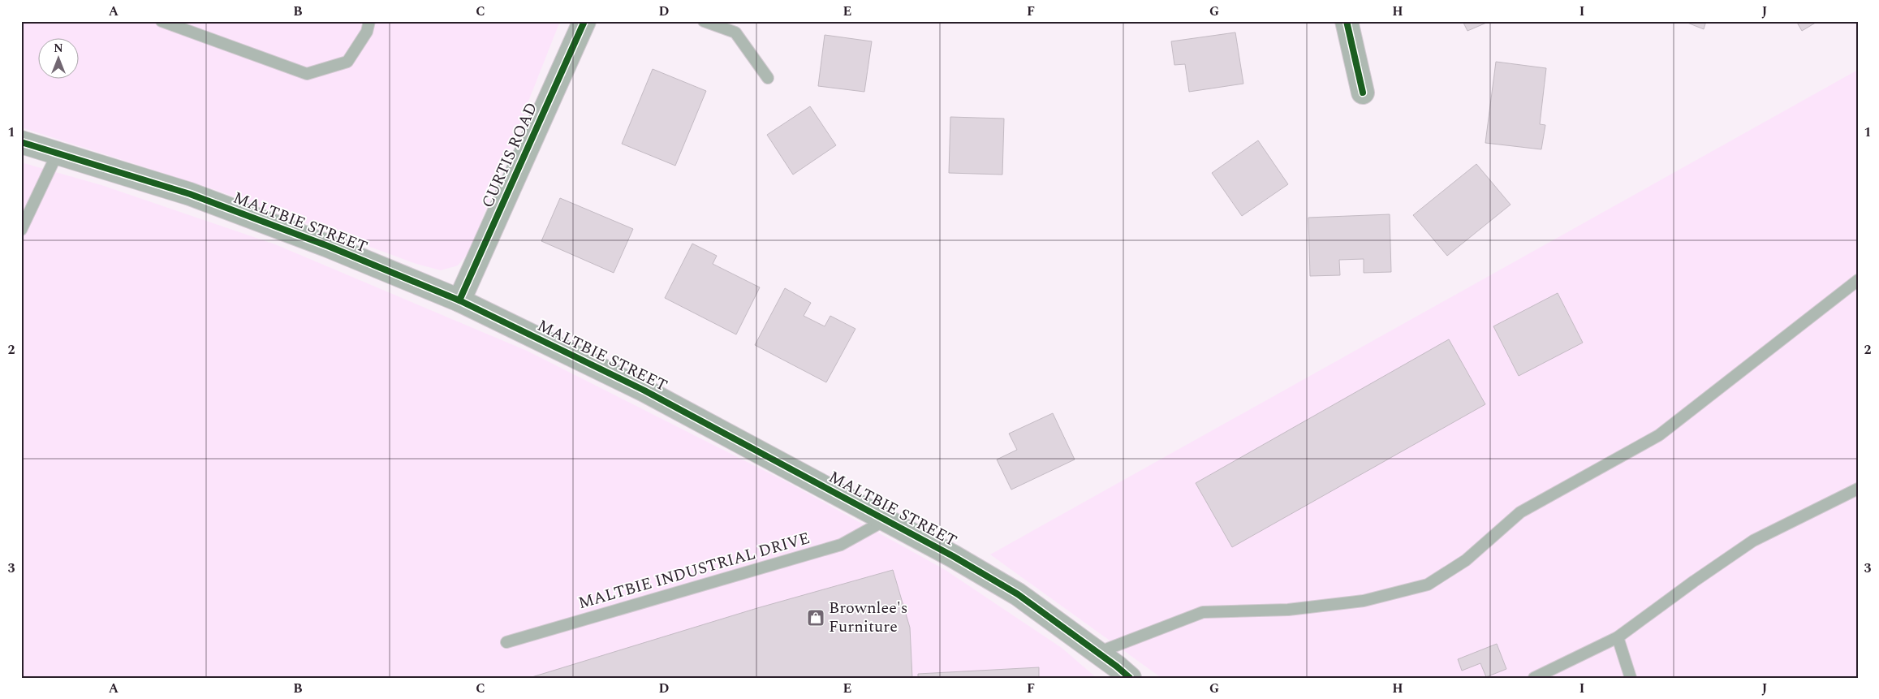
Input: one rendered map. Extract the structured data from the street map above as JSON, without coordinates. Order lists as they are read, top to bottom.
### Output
{
  "streets": {
    "street": ["CURTIS ROAD", "MALTBIE STREET"],
    "lane": ["MALTBIE INDUSTRIAL DRIVE"]
  },
  "crossings": [
    ["CURTIS ROAD", "MALTBIE STREET"],
    ["MALTBIE STREET", "MALTBIE INDUSTRIAL DRIVE"]
  ],
  "places": {
    "shop": ["Brownlee's Furniture"]
  },
  "north": "top",
  "grid": {
    "columns": [
      "A",
      "B",
      "C",
      "D",
      "E",
      "F",
      "G",
      "H",
      "I",
      "J"
    ],
    "rows": ["1", "2", "3"]
  }
}
